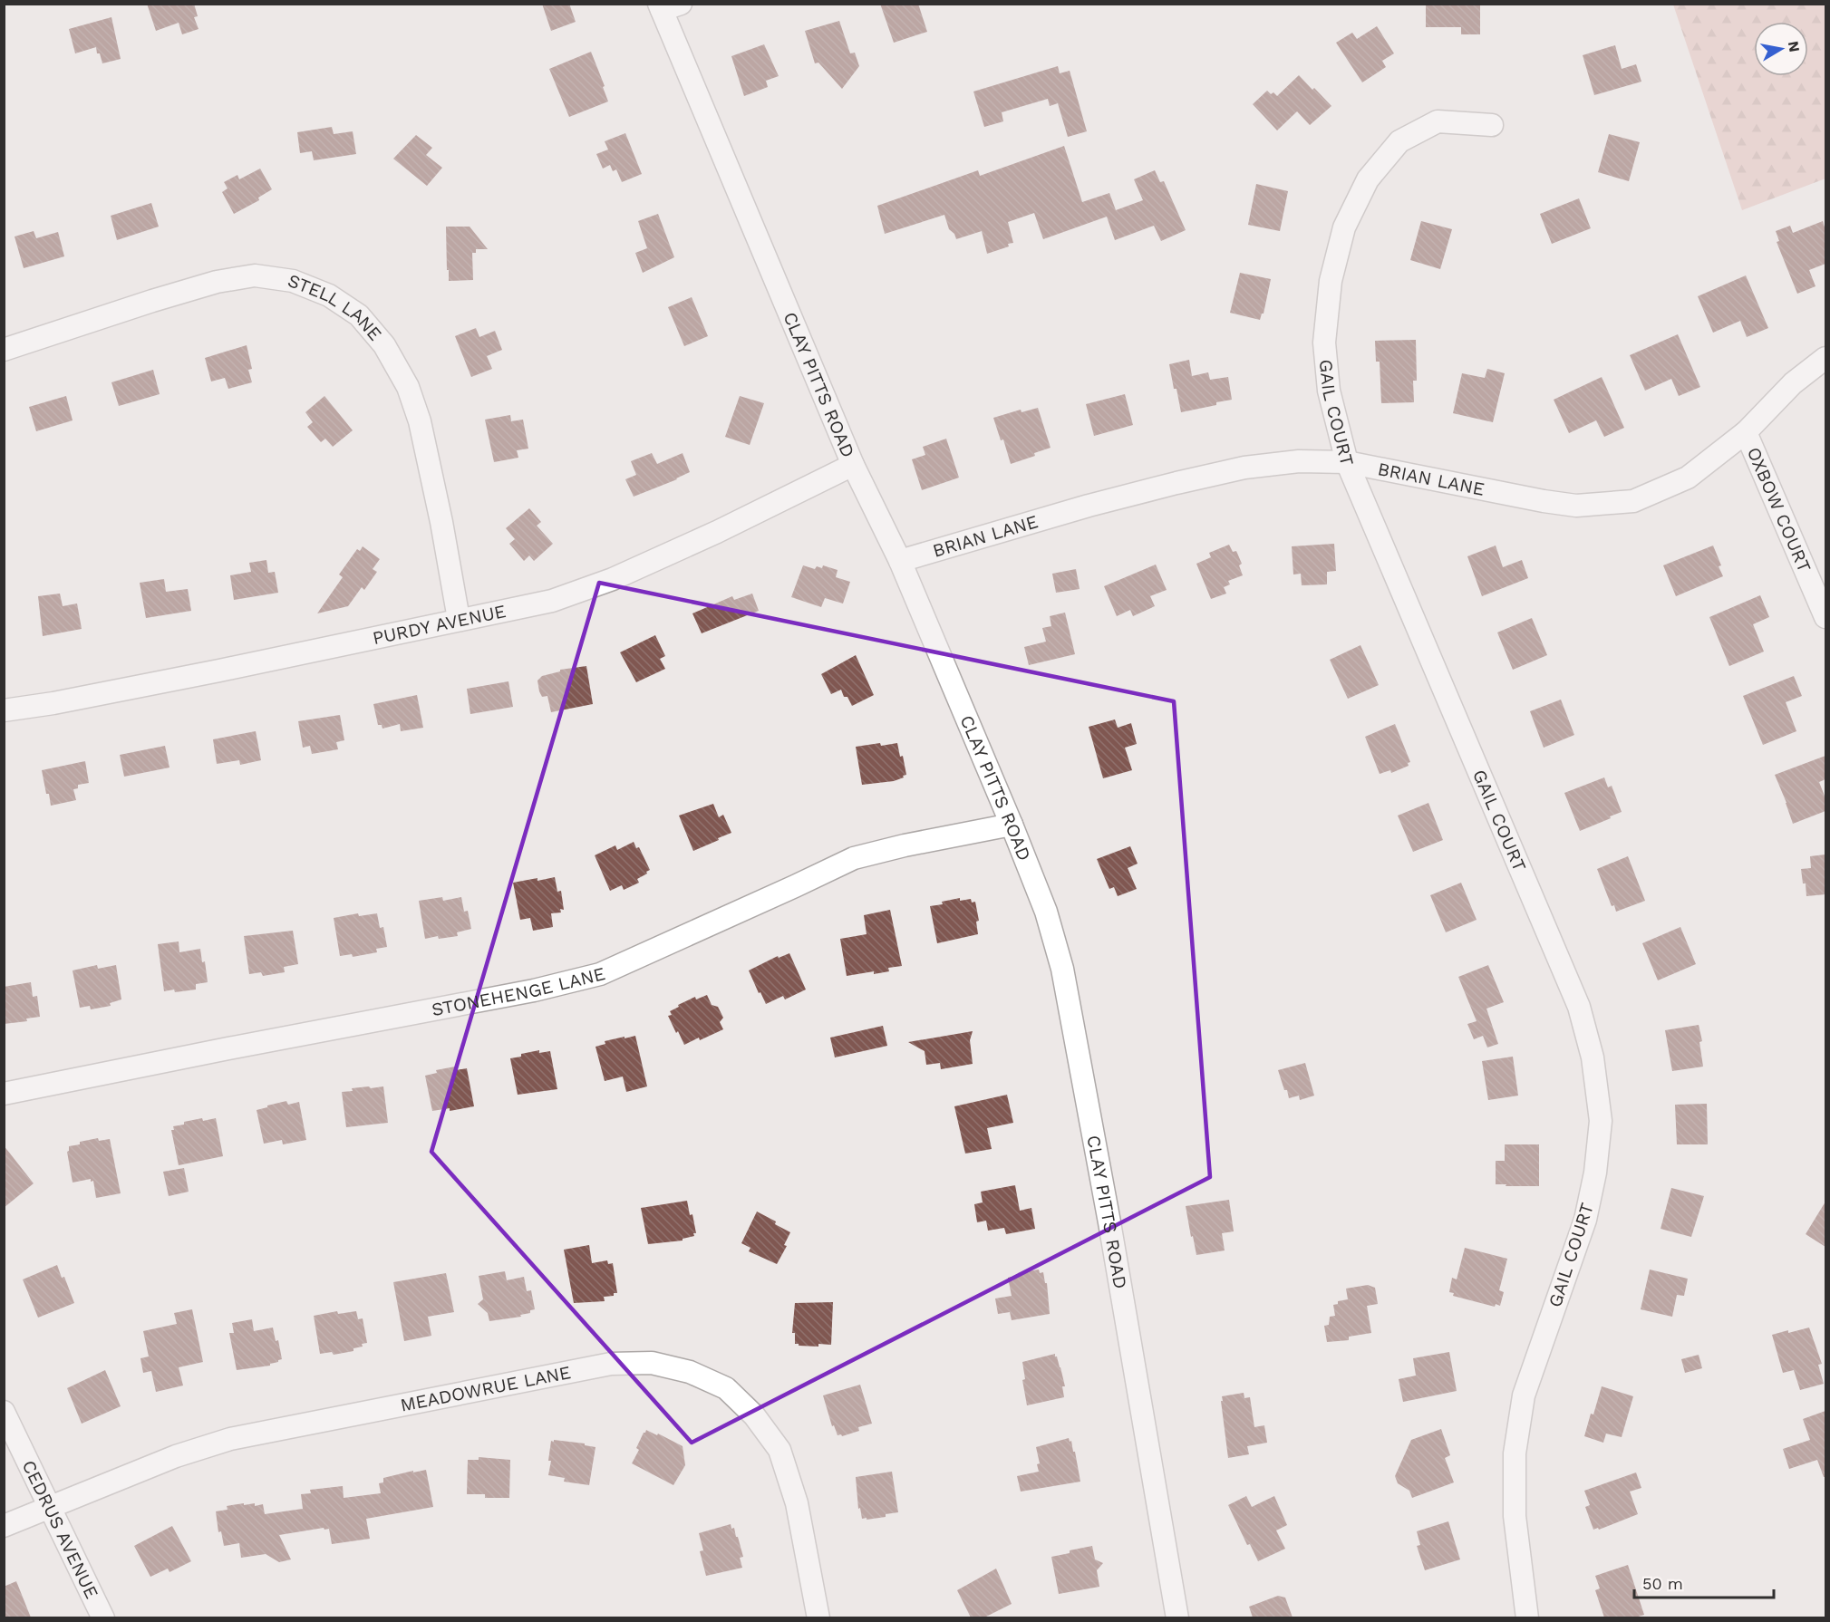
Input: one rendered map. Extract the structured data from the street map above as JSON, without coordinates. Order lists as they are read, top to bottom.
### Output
{
  "streets": {
    "street": [
      "STELL LANE",
      "CLAY PITTS ROAD",
      "GAIL COURT",
      "BRIAN LANE",
      "OXBOW COURT",
      "PURDY AVENUE",
      "STONEHENGE LANE",
      "MEADOWRUE LANE",
      "CEDRUS AVENUE"
    ]
  },
  "crossings": [
    ["STELL LANE", "PURDY AVENUE"],
    ["CLAY PITTS ROAD", "BRIAN LANE"],
    ["CLAY PITTS ROAD", "PURDY AVENUE"],
    ["CLAY PITTS ROAD", "STONEHENGE LANE"],
    ["GAIL COURT", "BRIAN LANE"],
    ["BRIAN LANE", "OXBOW COURT"],
    ["MEADOWRUE LANE", "CEDRUS AVENUE"]
  ],
  "scale_bar": "50 m",
  "north": "right"
}
